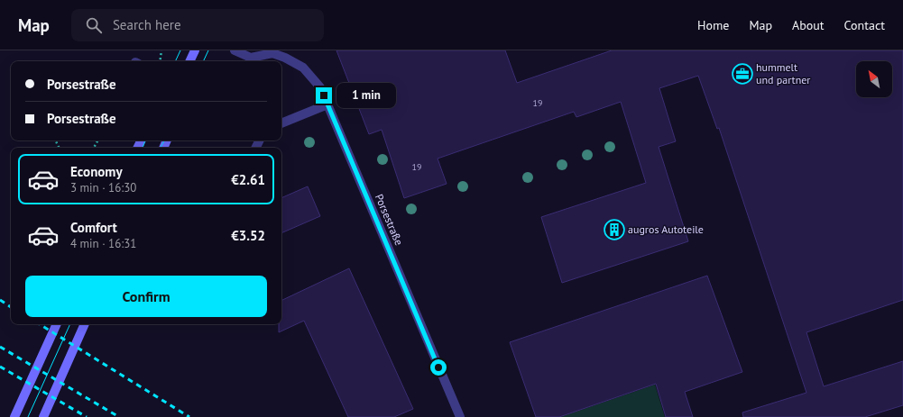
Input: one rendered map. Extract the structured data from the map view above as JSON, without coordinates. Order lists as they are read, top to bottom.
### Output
{
  "streets": {
    "street": ["Porsestraße"]
  },
  "places": {
    "office": ["hummelt und partner"],
    "building": ["augros Autoteile"]
  },
  "house_numbers": ["19", "19"],
  "north": "top left",
  "page": {
    "header": "Map",
    "search": "Search here",
    "nav": [
      "Home",
      "Map",
      "About",
      "Contact"
    ],
    "banner": ["Porsestraße", "Porsestraße"],
    "bubble": "1 min",
    "list": [
      {
        "name": "Economy",
        "note": "3 min · 16:30",
        "value": "€2.61"
      },
      {
        "name": "Comfort",
        "note": "4 min · 16:31",
        "value": "€3.52"
      }
    ],
    "buttons": "Confirm"
  }
}
